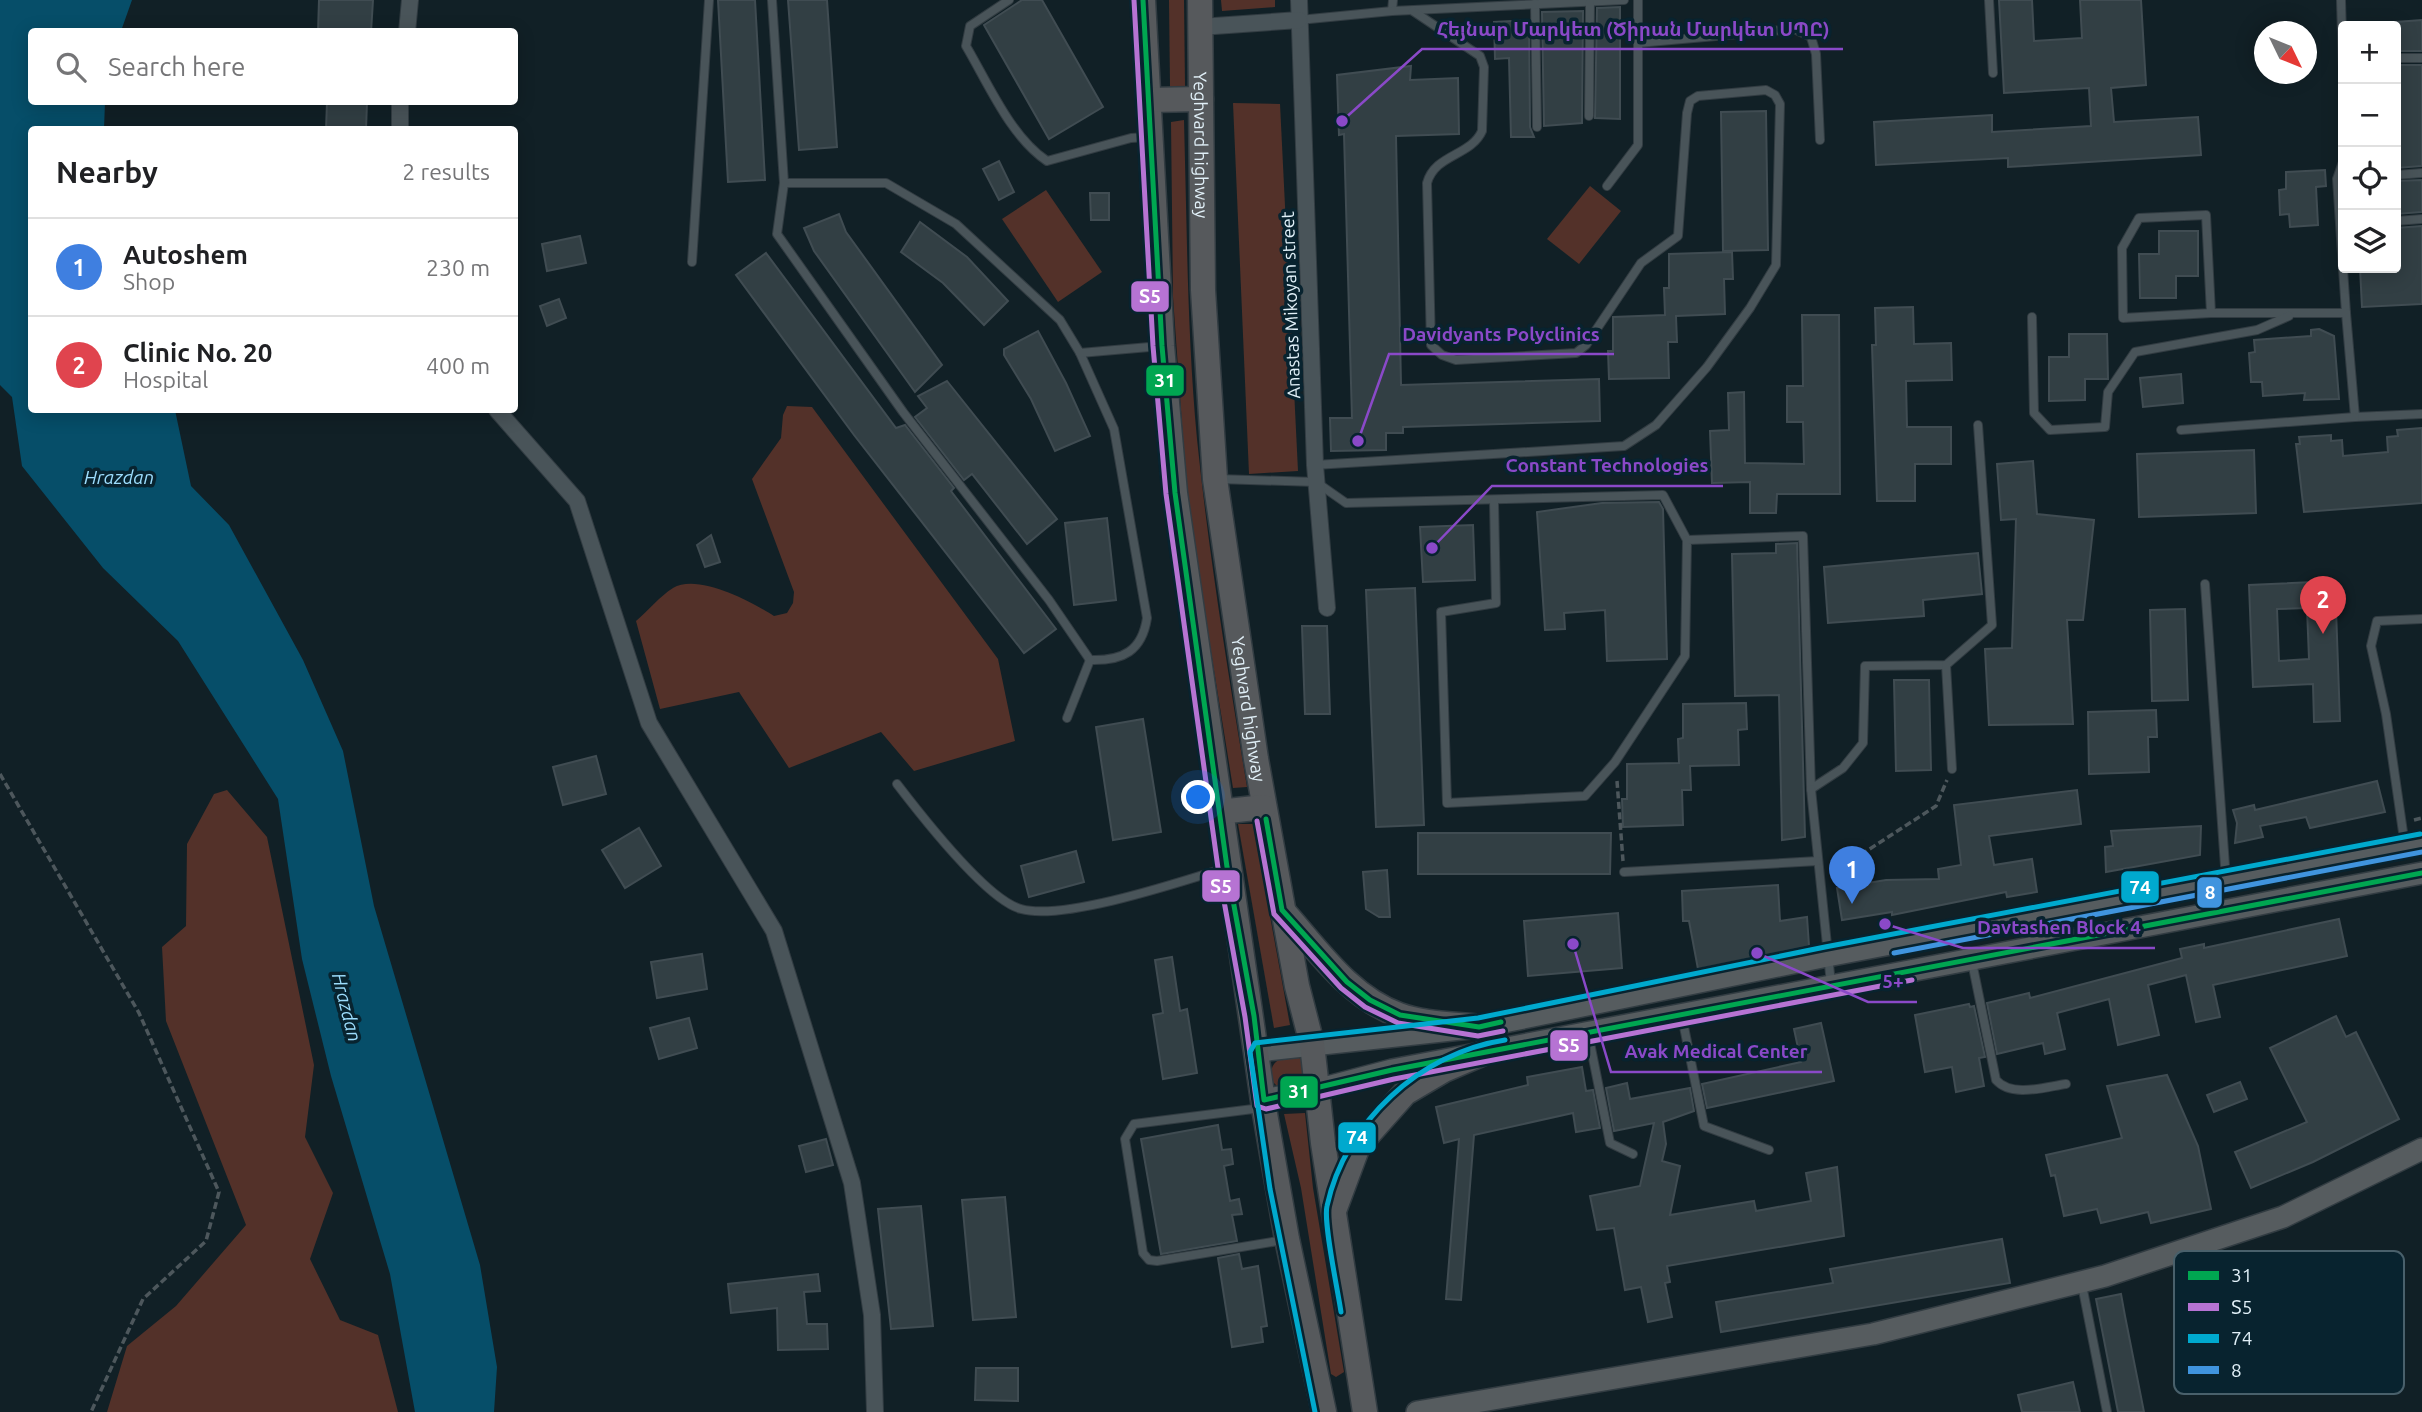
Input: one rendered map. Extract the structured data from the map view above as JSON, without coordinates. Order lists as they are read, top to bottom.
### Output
{
  "streets": {
    "main road": ["Yeghvard highway"],
    "street": ["Anastas Mikoyan street"]
  },
  "water": ["Hrazdan"],
  "places": [
    "Հեյնար Մարկետ (Ծիրան Մարկետ ՍՊԸ)",
    "Davidyants Polyclinics",
    "Constant Technologies",
    "Davtashen Block 4",
    "Avak Medical Center",
    "5+"
  ],
  "lines": [
    "transit line 31",
    "transit line Տ5",
    "transit line 74",
    "transit line 8"
  ],
  "legend": [
    "31",
    "Տ5",
    "74",
    "8"
  ],
  "north": "bottom right",
  "page": {
    "map_buttons": ["+", "−"],
    "search": "Search here",
    "heading": ["Nearby", "2 results"],
    "list": [
      {
        "mark": "1",
        "name": "Autoshem",
        "note": "Shop",
        "value": "230 m"
      },
      {
        "mark": "2",
        "name": "Clinic No. 20",
        "note": "Hospital",
        "value": "400 m"
      }
    ],
    "pins": ["2", "1"]
  }
}
